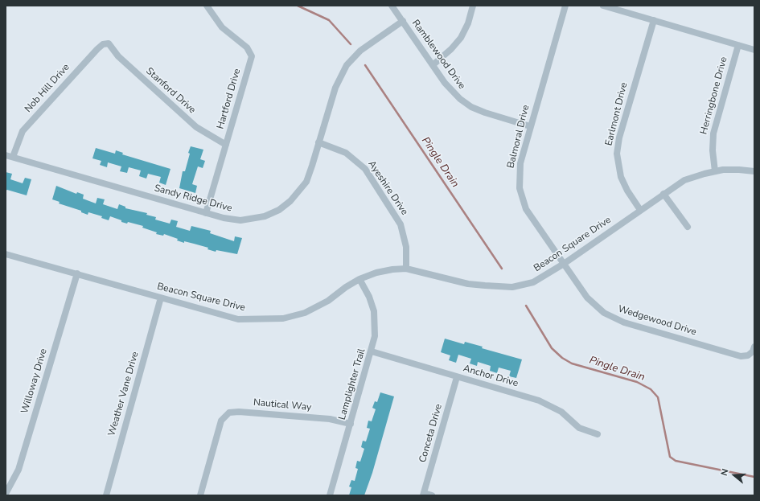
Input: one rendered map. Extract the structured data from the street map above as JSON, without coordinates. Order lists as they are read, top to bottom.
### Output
{
  "streets": {
    "street": [
      "Ramblewood Drive",
      "Nob Hill Drive",
      "Stanford Drive",
      "Herringbone Drive",
      "Hartford Drive",
      "Earlmont Drive",
      "Balmoral Drive",
      "Ayeshire Drive",
      "Sandy Ridge Drive",
      "Beacon Square Drive",
      "Wedgewood Drive",
      "Anchor Drive",
      "Willoway Drive",
      "Lamplighter Trail",
      "Weather Vane Drive",
      "Nautical Way",
      "Conceta Drive"
    ]
  },
  "crossings": [
    ["Ramblewood Drive", "Balmoral Drive"],
    ["Ramblewood Drive", "Sandy Ridge Drive"],
    ["Nob Hill Drive", "Stanford Drive"],
    ["Nob Hill Drive", "Sandy Ridge Drive"],
    ["Stanford Drive", "Hartford Drive"],
    ["Herringbone Drive", "Beacon Square Drive"],
    ["Hartford Drive", "Sandy Ridge Drive"],
    ["Earlmont Drive", "Beacon Square Drive"],
    ["Balmoral Drive", "Beacon Square Drive"],
    ["Balmoral Drive", "Wedgewood Drive"],
    ["Ayeshire Drive", "Sandy Ridge Drive"],
    ["Ayeshire Drive", "Beacon Square Drive"],
    ["Beacon Square Drive", "Wedgewood Drive"],
    ["Beacon Square Drive", "Willoway Drive"],
    ["Beacon Square Drive", "Lamplighter Trail"],
    ["Beacon Square Drive", "Weather Vane Drive"],
    ["Anchor Drive", "Lamplighter Trail"],
    ["Anchor Drive", "Conceta Drive"],
    ["Lamplighter Trail", "Nautical Way"]
  ],
  "water": ["Pingle Drain"],
  "north": "left"
}
